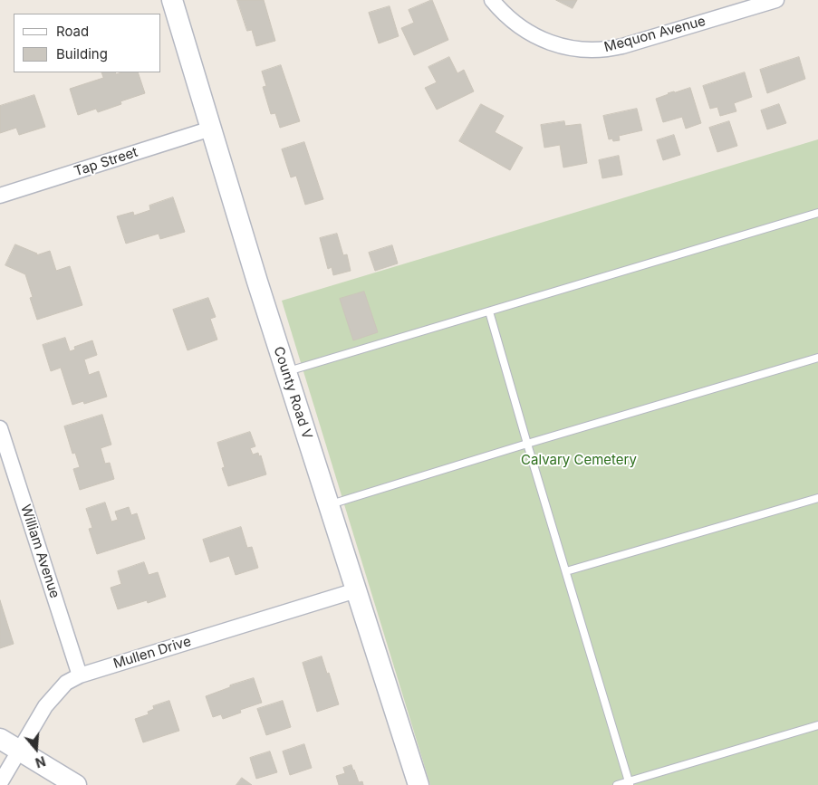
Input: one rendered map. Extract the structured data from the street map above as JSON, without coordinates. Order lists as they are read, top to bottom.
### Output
{
  "streets": {
    "main road": ["County Road V"],
    "street": [
      "Mequon Avenue",
      "Tap Street",
      "William Avenue",
      "Mullen Drive"
    ]
  },
  "crossings": [
    ["Tap Street", "County Road V"],
    ["County Road V", "Mullen Drive"],
    ["William Avenue", "Mullen Drive"]
  ],
  "parks": ["Calvary Cemetery"],
  "legend": ["Road", "Building"],
  "north": "bottom"
}
